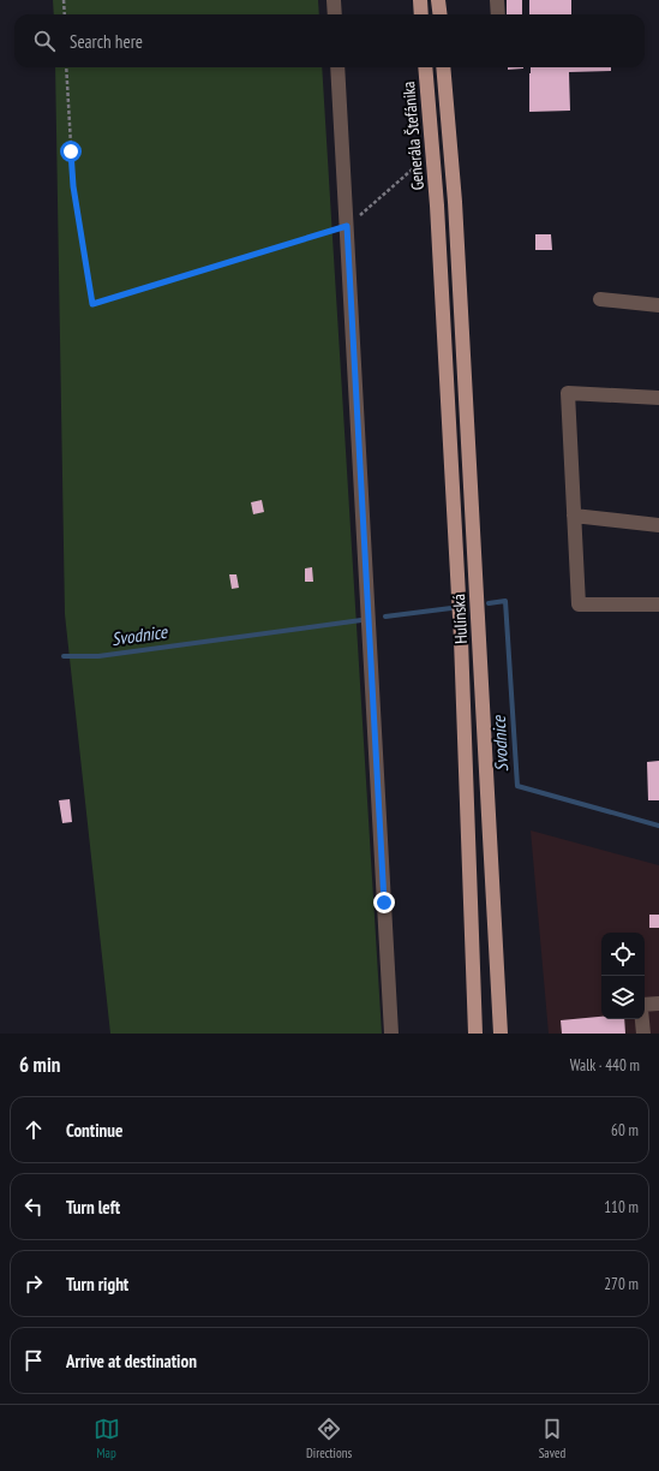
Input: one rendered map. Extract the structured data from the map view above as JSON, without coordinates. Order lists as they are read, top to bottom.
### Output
{
  "streets": {
    "main road": ["Generála Štefánika", "Hulínská"]
  },
  "crossings": [
    ["Generála Štefánika", "Hulínská"]
  ],
  "water": ["Svodnice"],
  "page": {
    "search": "Search here",
    "heading": ["6 min", "Walk · 440 m"],
    "list": [
      ["Continue", "60 m"],
      ["Turn left", "110 m"],
      ["Turn right", "270 m"],
      "Arrive at destination"
    ],
    "nav": ["Map", "Directions", "Saved"]
  }
}
